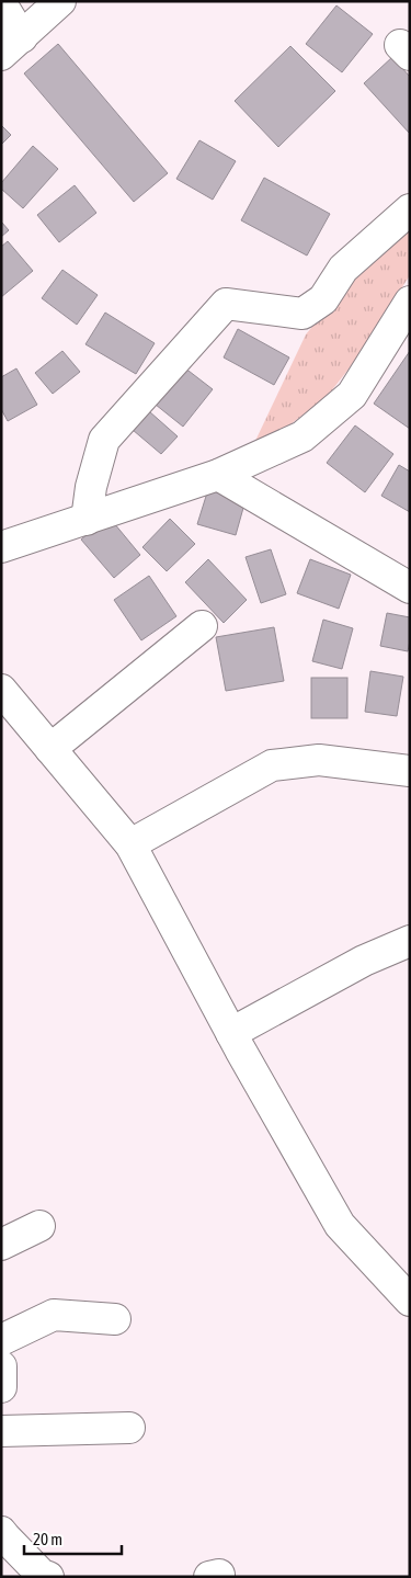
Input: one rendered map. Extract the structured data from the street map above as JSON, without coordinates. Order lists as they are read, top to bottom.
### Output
{
  "scale_bar": "20 m"
}
